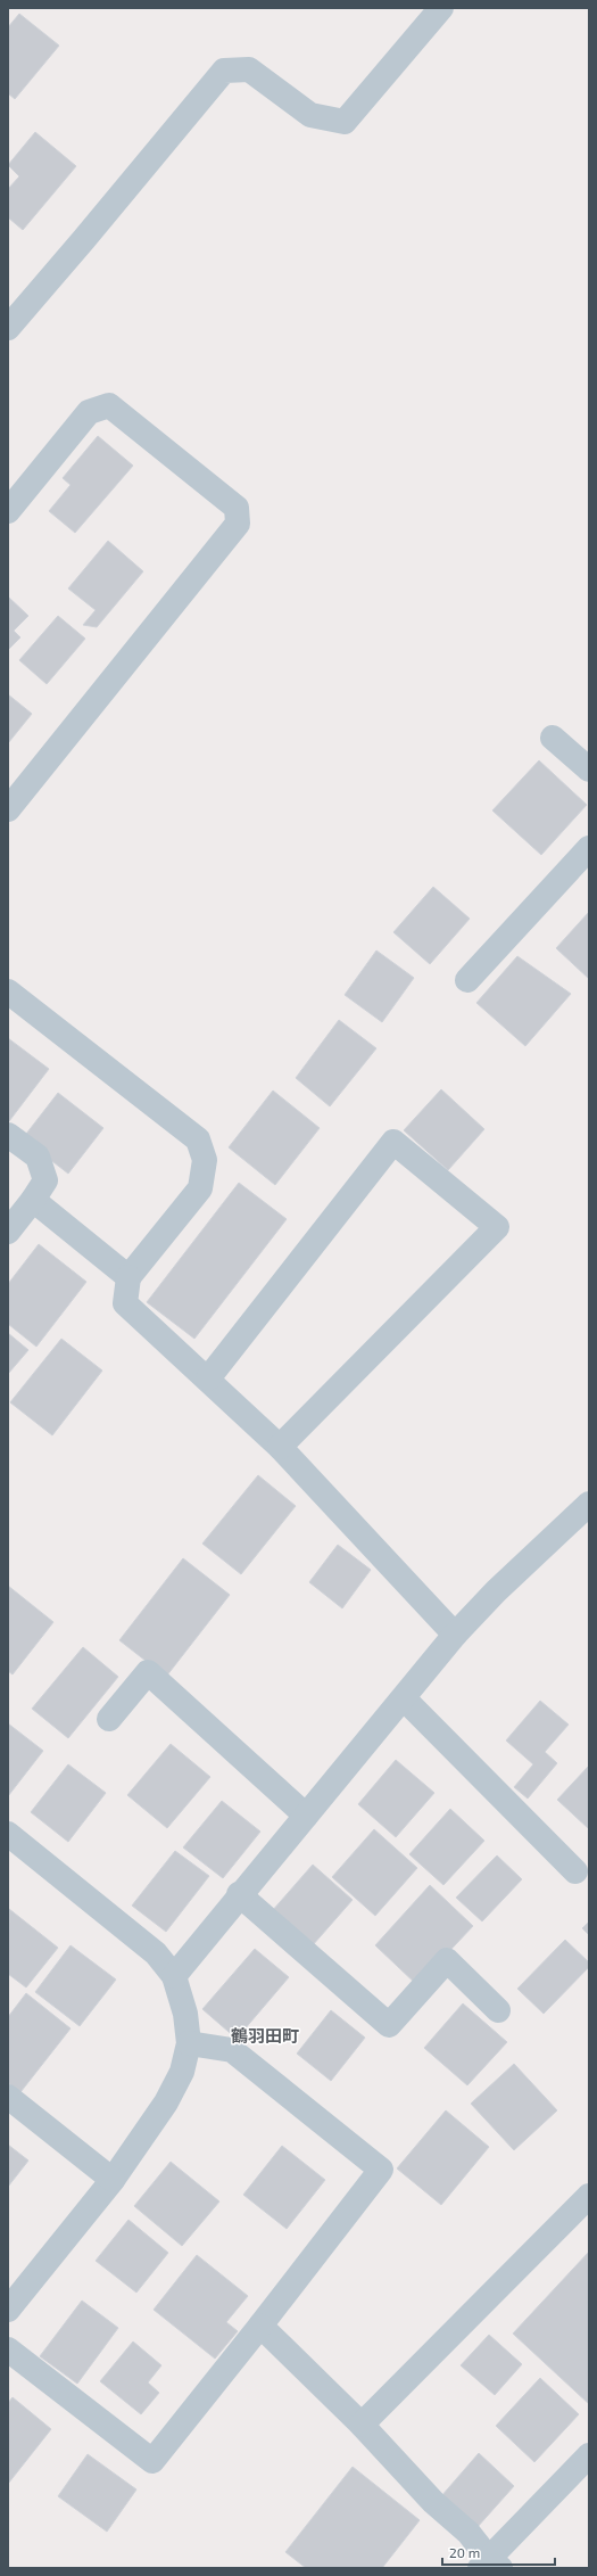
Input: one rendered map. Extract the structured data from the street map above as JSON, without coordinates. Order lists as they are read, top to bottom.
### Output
{
  "districts": ["鶴羽田町"],
  "scale_bar": "20 m"
}
